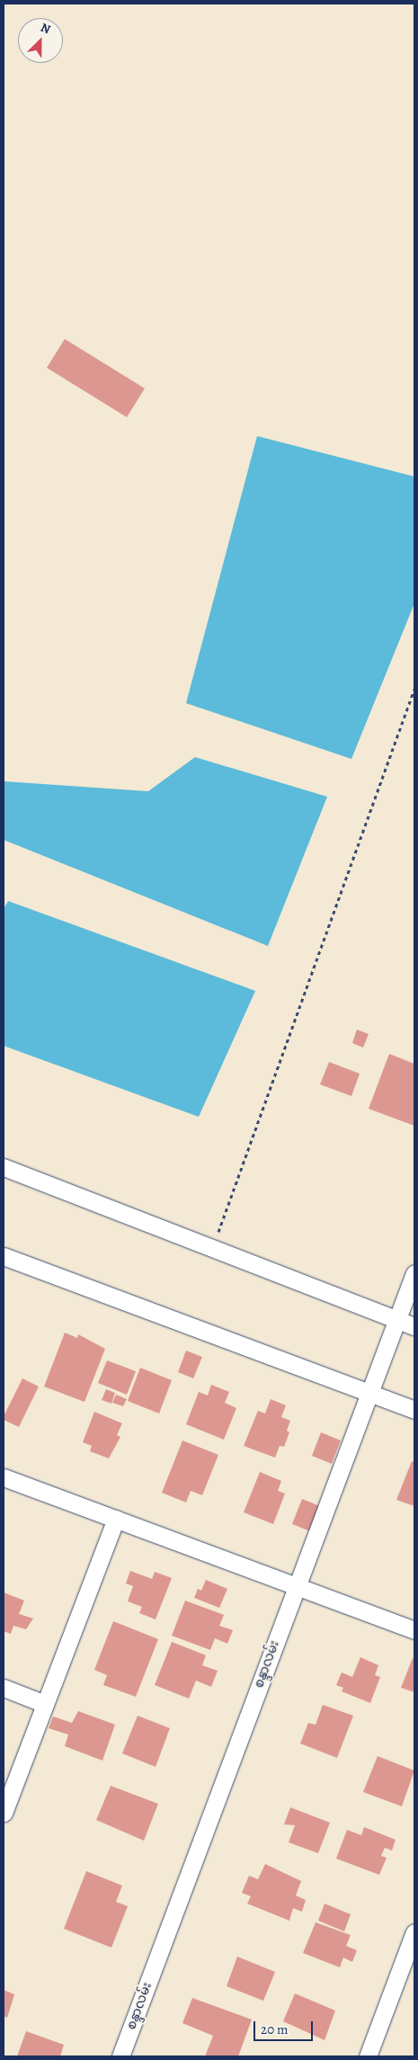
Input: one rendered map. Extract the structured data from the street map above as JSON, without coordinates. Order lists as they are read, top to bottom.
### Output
{
  "streets": {
    "street": ["စန္ဒာလမ်း"]
  },
  "scale_bar": "20 m",
  "north": "top right"
}
